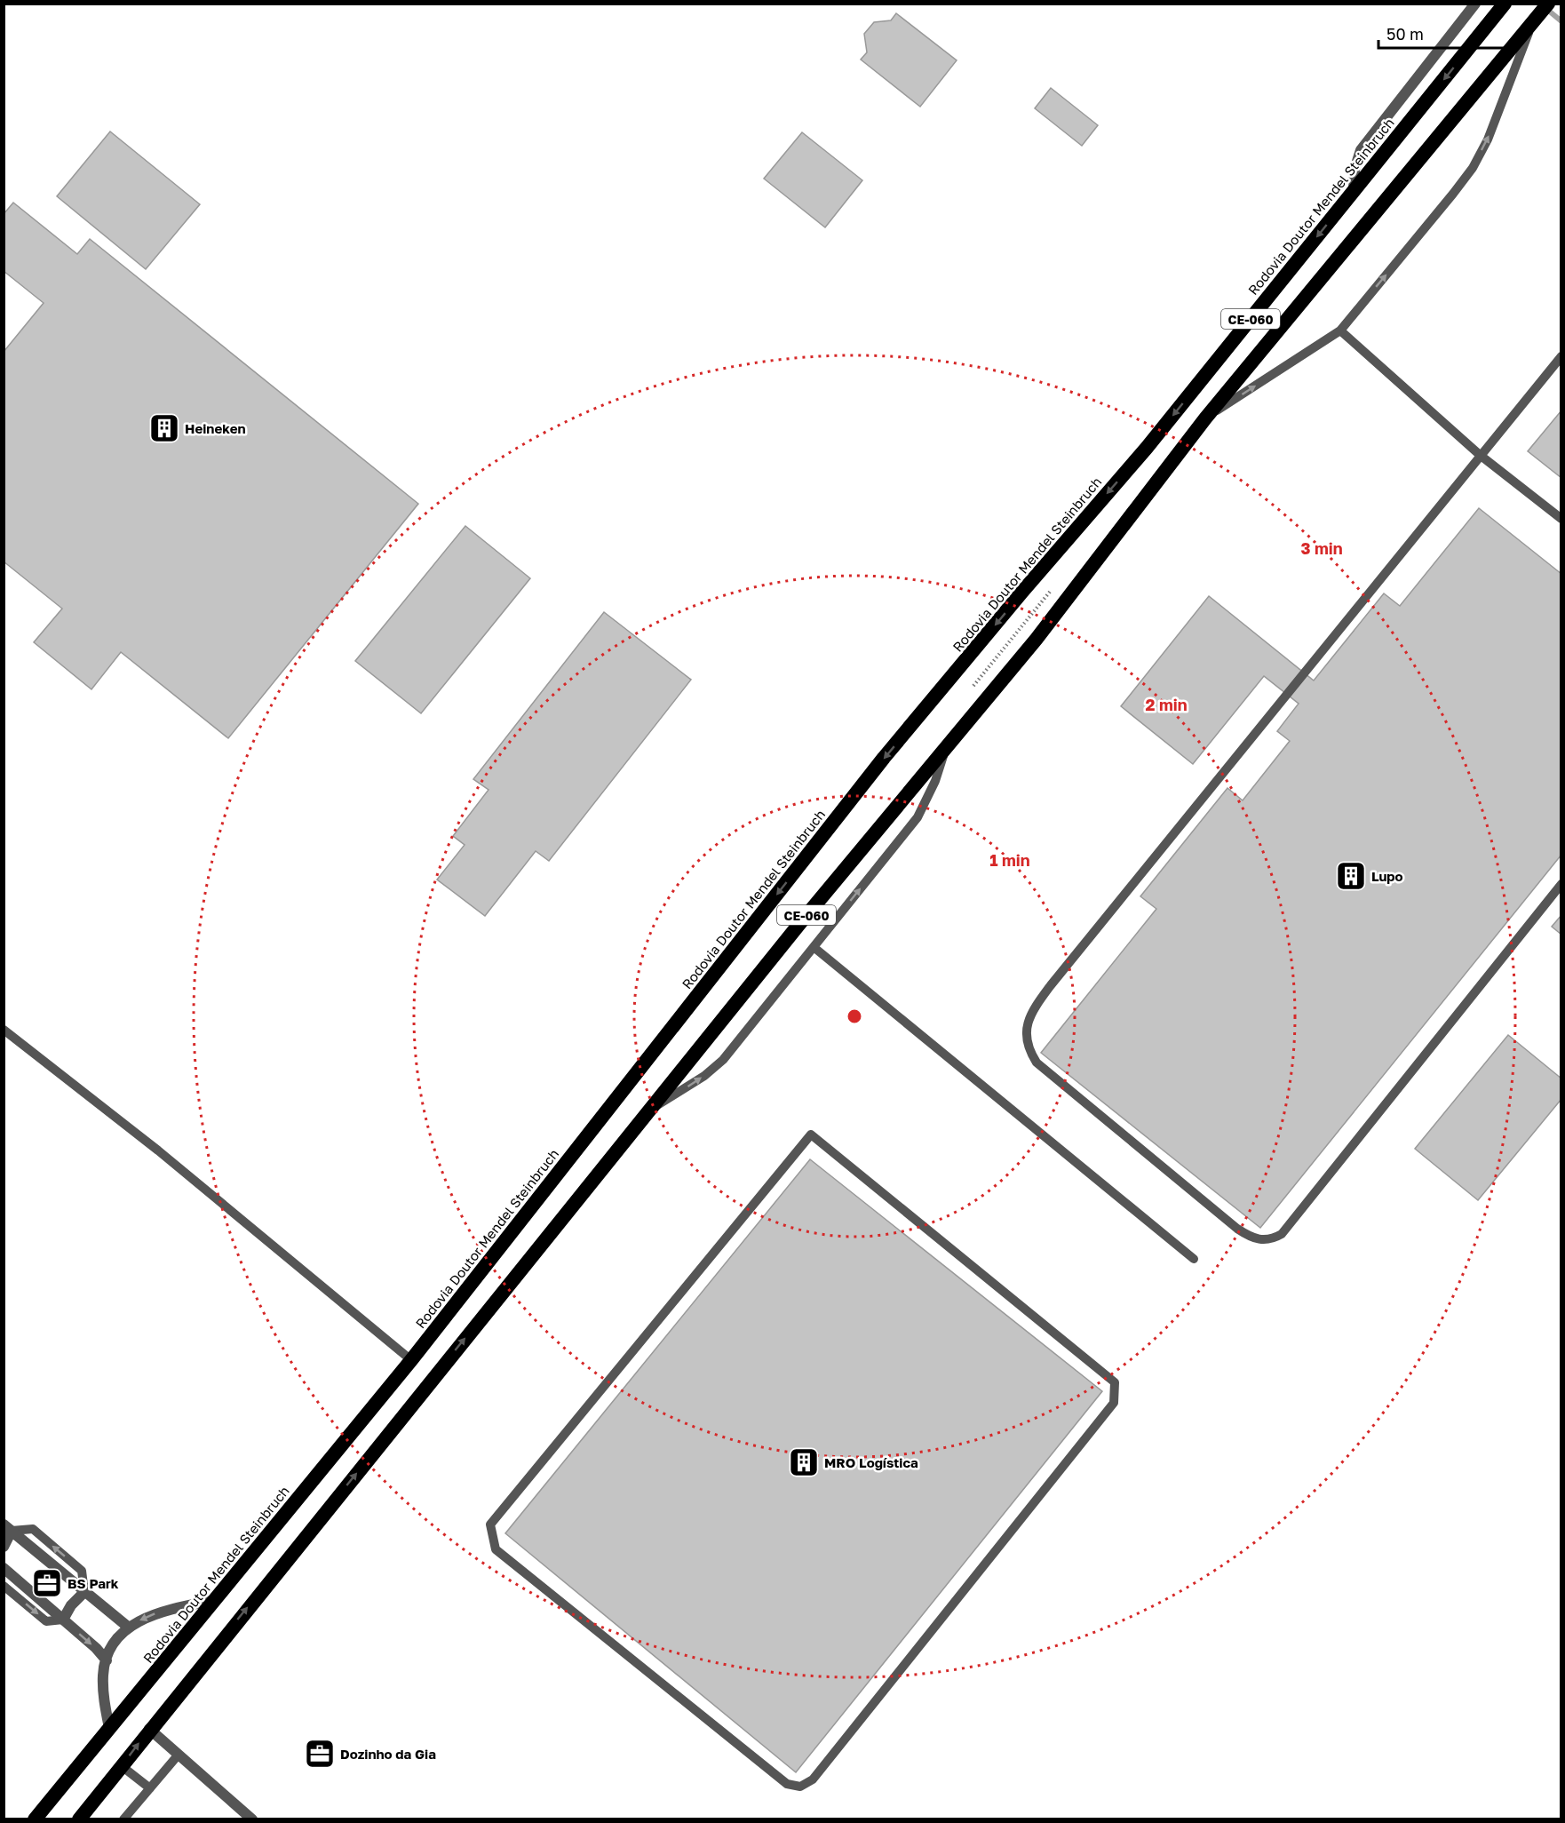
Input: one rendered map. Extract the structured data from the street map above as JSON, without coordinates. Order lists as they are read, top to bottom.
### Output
{
  "streets": {
    "highway": ["Rodovia Doutor Mendel Steinbruch", "CE-060"]
  },
  "places": {
    "building": ["Heineken", "Lupo", "MRO Logística"],
    "office": ["BS Park", "Dozinho da Gia"]
  },
  "scale_bar": "50 m",
  "rings": ["3 min", "2 min", "1 min"]
}
